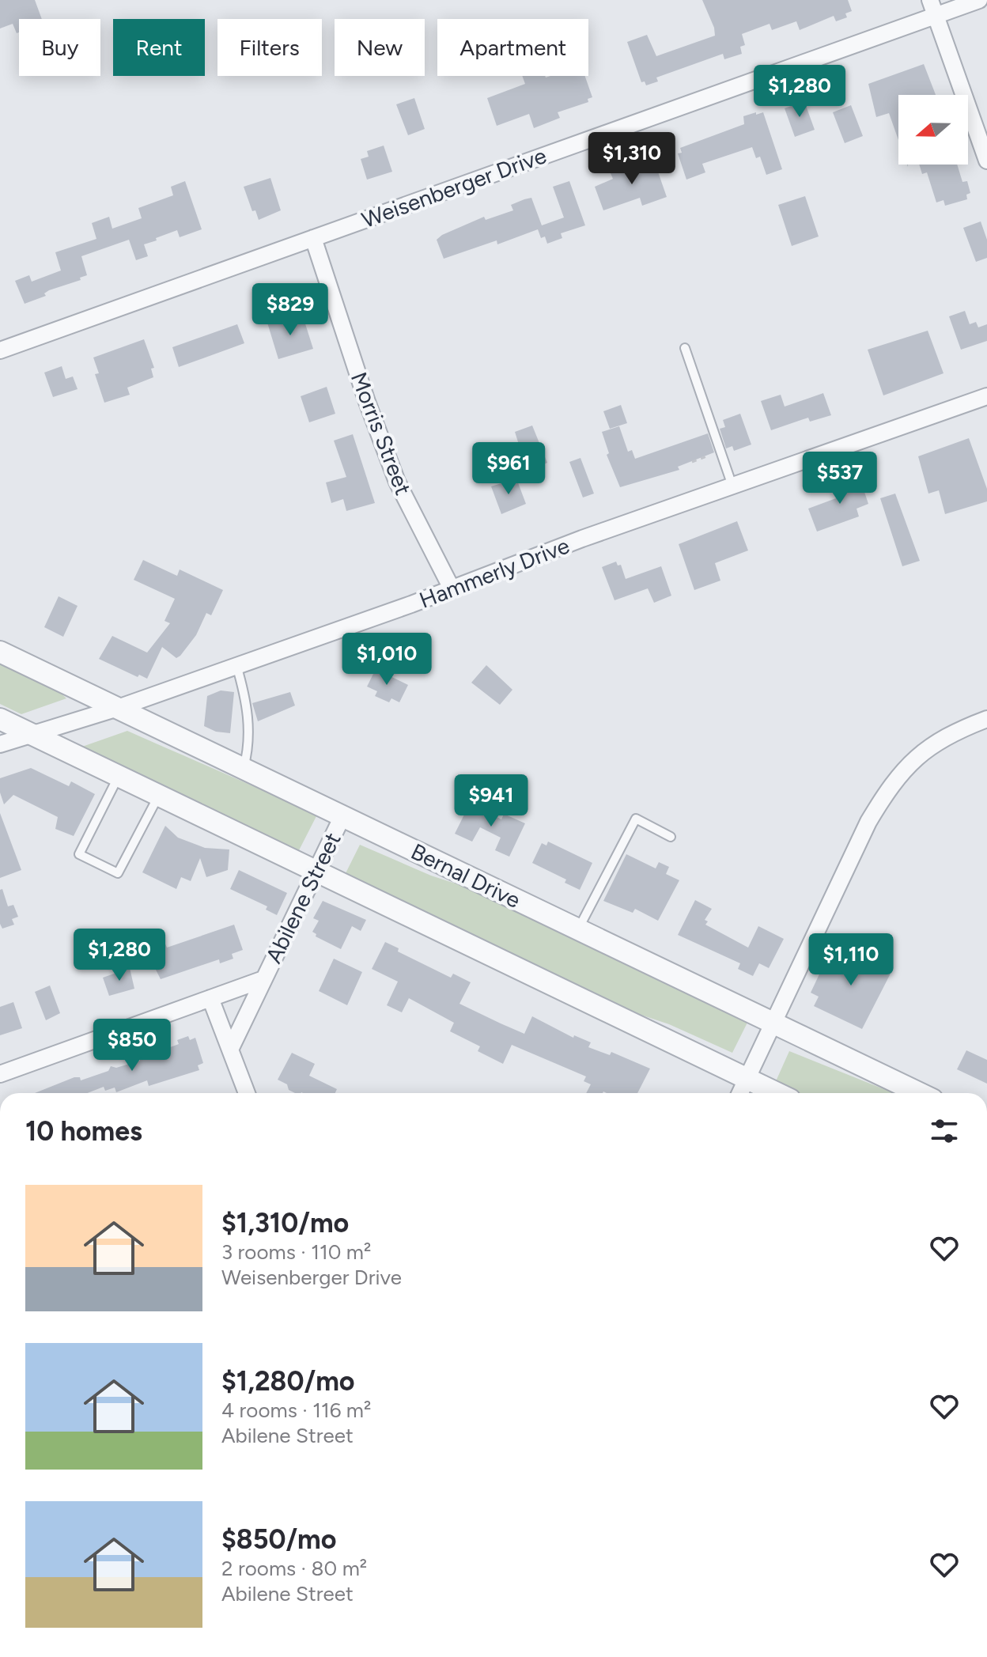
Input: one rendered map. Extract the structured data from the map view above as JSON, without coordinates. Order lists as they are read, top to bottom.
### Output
{
  "streets": {
    "street": [
      "Weisenberger Drive",
      "Morris Street",
      "Hammerly Drive",
      "Bernal Drive",
      "Abilene Street"
    ]
  },
  "crossings": [
    ["Weisenberger Drive", "Morris Street"],
    ["Morris Street", "Hammerly Drive"],
    ["Hammerly Drive", "Bernal Drive"],
    ["Bernal Drive", "Abilene Street"]
  ],
  "north": "left",
  "page": {
    "chip": [
      "Buy",
      "Rent",
      "Filters",
      "New",
      "Apartment"
    ],
    "price": [
      "$1,280",
      "$1,310",
      "$829",
      "$961",
      "$537",
      "$1,010",
      "$941",
      "$1,280",
      "$1,110",
      "$850"
    ],
    "heading": "10 homes",
    "list": [
      {
        "name": "$1,310/mo",
        "note": "3 rooms · 110 m² · Weisenberger Drive"
      },
      {
        "name": "$1,280/mo",
        "note": "4 rooms · 116 m² · Abilene Street"
      },
      {
        "name": "$850/mo",
        "note": "2 rooms · 80 m² · Abilene Street"
      }
    ]
  }
}
